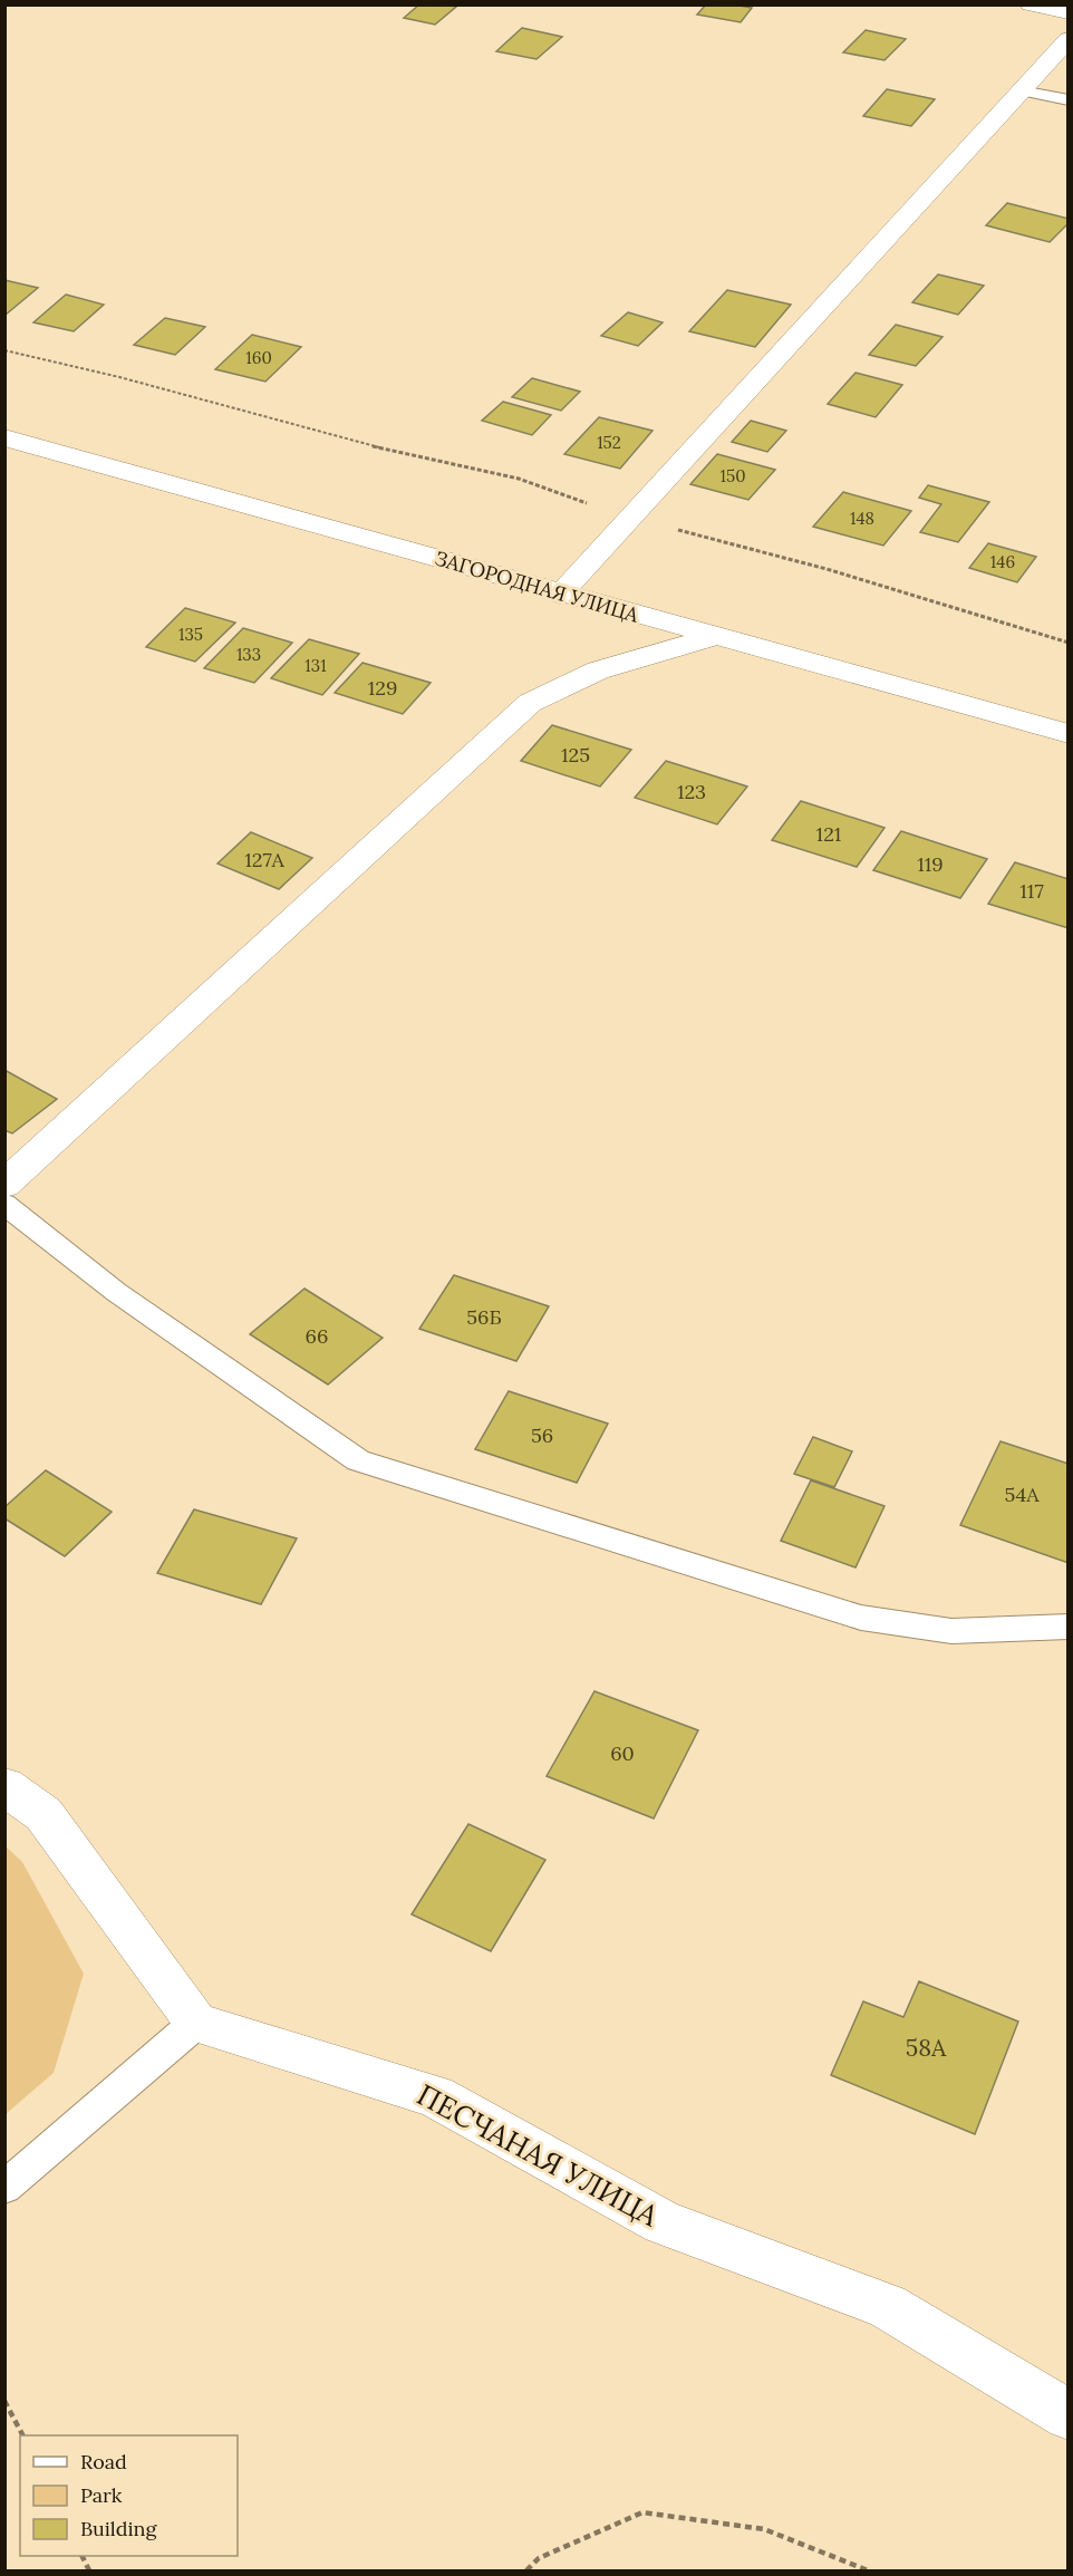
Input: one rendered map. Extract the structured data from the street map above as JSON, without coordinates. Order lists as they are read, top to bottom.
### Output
{
  "streets": {
    "street": ["ЗАГОРОДНАЯ УЛИЦА", "ПЕСЧАНАЯ УЛИЦА"]
  },
  "house_numbers": [
    "160",
    "152",
    "150",
    "148",
    "146",
    "135",
    "133",
    "131",
    "129",
    "125",
    "123",
    "121",
    "127А",
    "119",
    "117",
    "56Б",
    "66",
    "56",
    "54А",
    "60",
    "58А"
  ],
  "legend": ["Road", "Park", "Building"]
}
